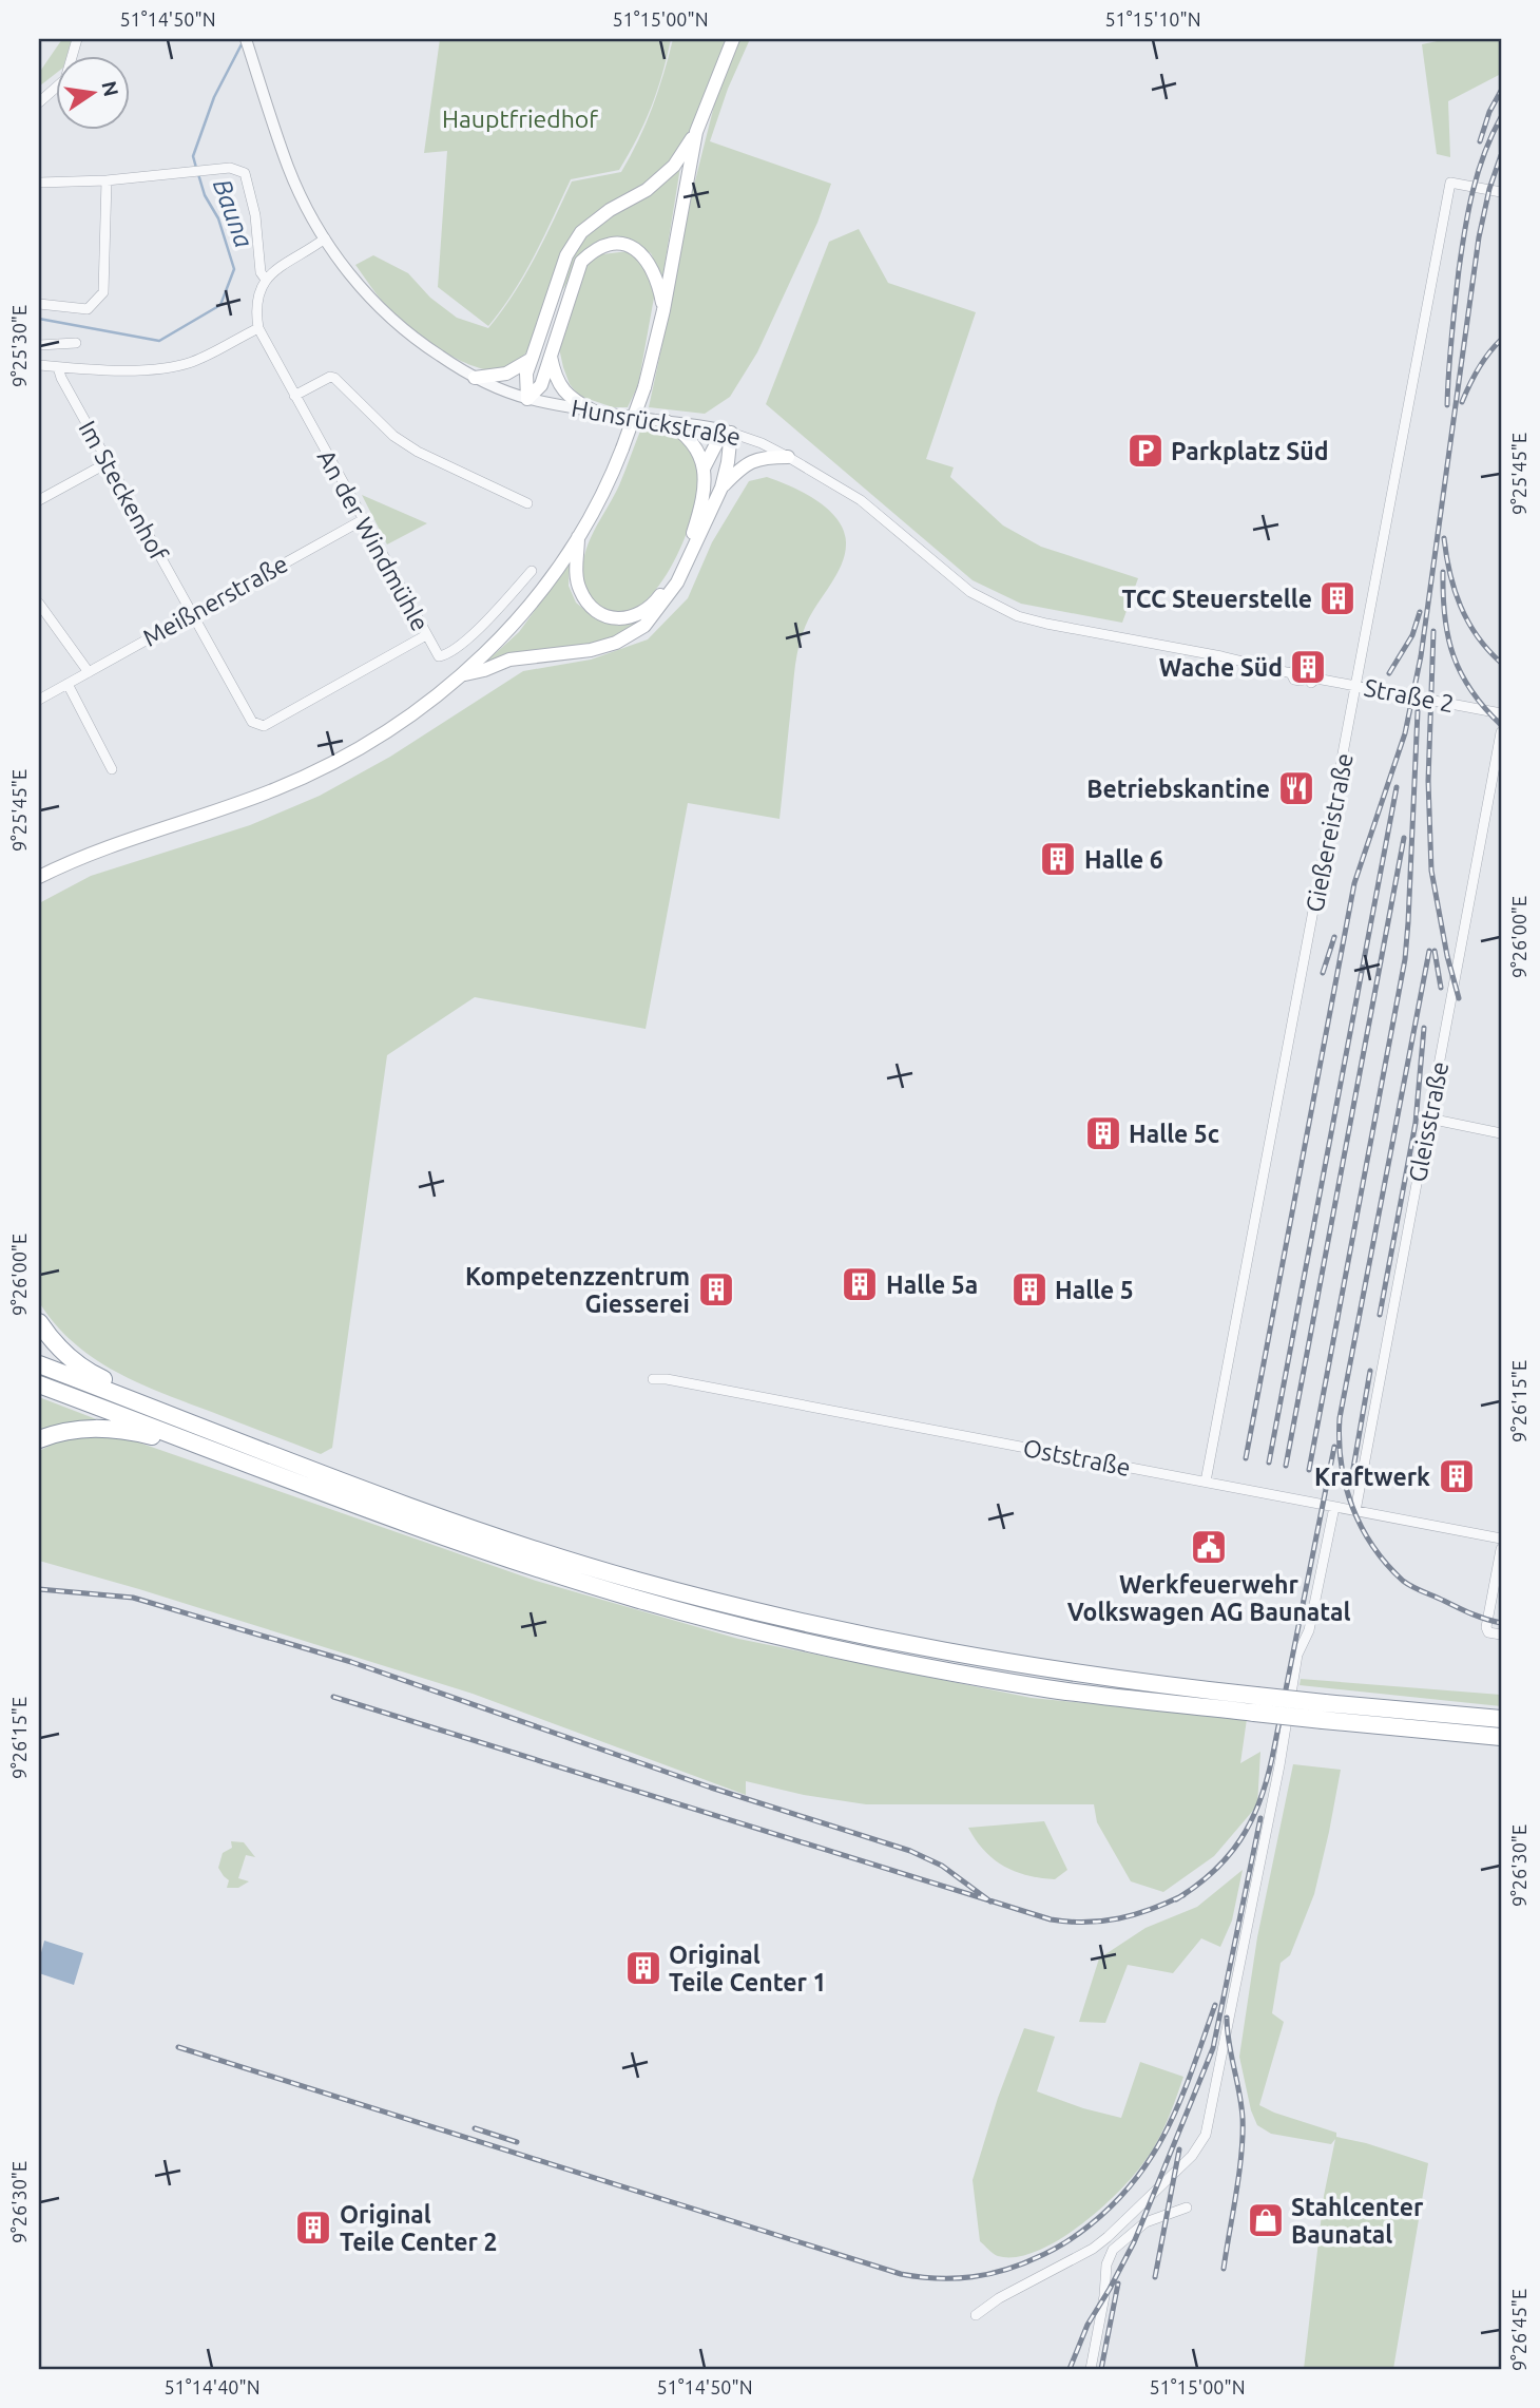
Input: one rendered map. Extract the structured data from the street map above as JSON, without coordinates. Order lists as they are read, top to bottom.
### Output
{
  "streets": {
    "street": [
      "Hunsrückstraße",
      "Im Steckenhof",
      "An der Windmühle",
      "Meißnerstraße",
      "Straße 2",
      "Gießereistraße",
      "Gleisstraße",
      "Oststraße"
    ]
  },
  "crossings": [
    ["Hunsrückstraße", "Straße 2"],
    ["Im Steckenhof", "An der Windmühle"],
    ["Im Steckenhof", "Meißnerstraße"],
    ["An der Windmühle", "Meißnerstraße"],
    ["Straße 2", "Gießereistraße"],
    ["Gießereistraße", "Oststraße"],
    ["Gleisstraße", "Oststraße"]
  ],
  "water": ["Bauna"],
  "parks": ["Hauptfriedhof"],
  "places": {
    "parking": ["Parkplatz Süd"],
    "building": [
      "TCC Steuerstelle",
      "Wache Süd",
      "Halle 6",
      "Halle 5c",
      "Halle 5a",
      "Kompetenzzentrum Giesserei",
      "Halle 5",
      "Kraftwerk",
      "Original Teile Center 1",
      "Original Teile Center 2"
    ],
    "restaurant": ["Betriebskantine"],
    "public building": ["Werkfeuerwehr Volkswagen AG Baunatal"],
    "shop": ["Stahlcenter Baunatal"]
  },
  "north": "right",
  "coordinates": [
    "51°14'50\"N",
    "51°15'00\"N",
    "51°15'10\"N",
    "9°25'30\"E",
    "9°25'45\"E",
    "9°26'00\"E",
    "9°26'15\"E",
    "9°26'30\"E",
    "9°26'45\"E",
    "51°14'40\"N"
  ]
}
